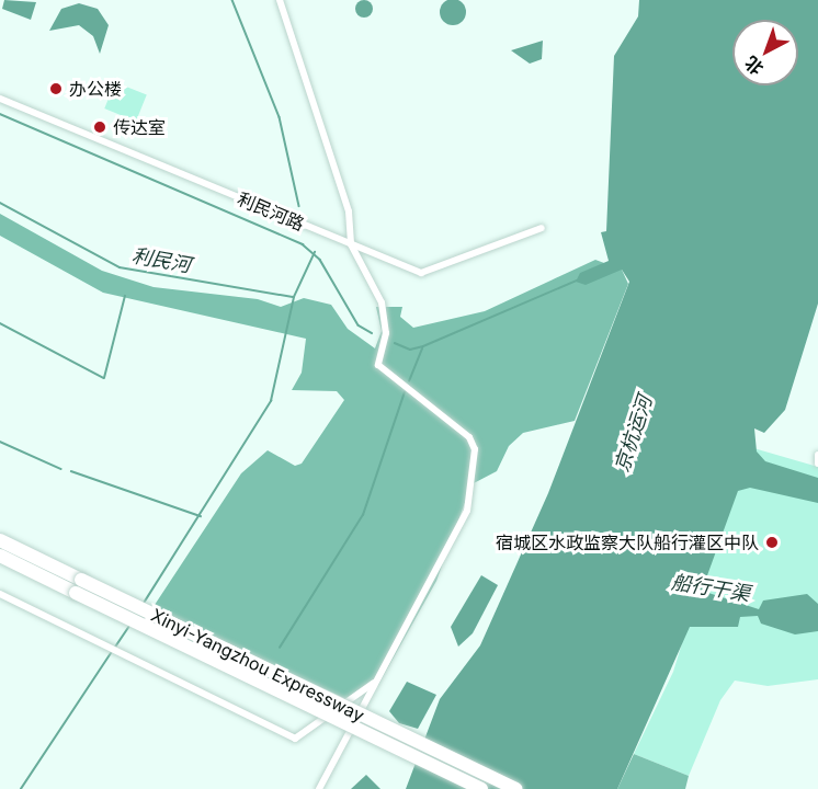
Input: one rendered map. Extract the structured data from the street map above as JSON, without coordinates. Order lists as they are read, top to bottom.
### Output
{
  "streets": {
    "highway": ["Xinyi-Yangzhou Expressway"],
    "street": ["利民河路"]
  },
  "water": ["利民河", "京杭运河", "船行干渠"],
  "places": ["办公楼", "传达室", "宿城区水政监察大队船行灌区中队"],
  "north": "bottom left"
}
